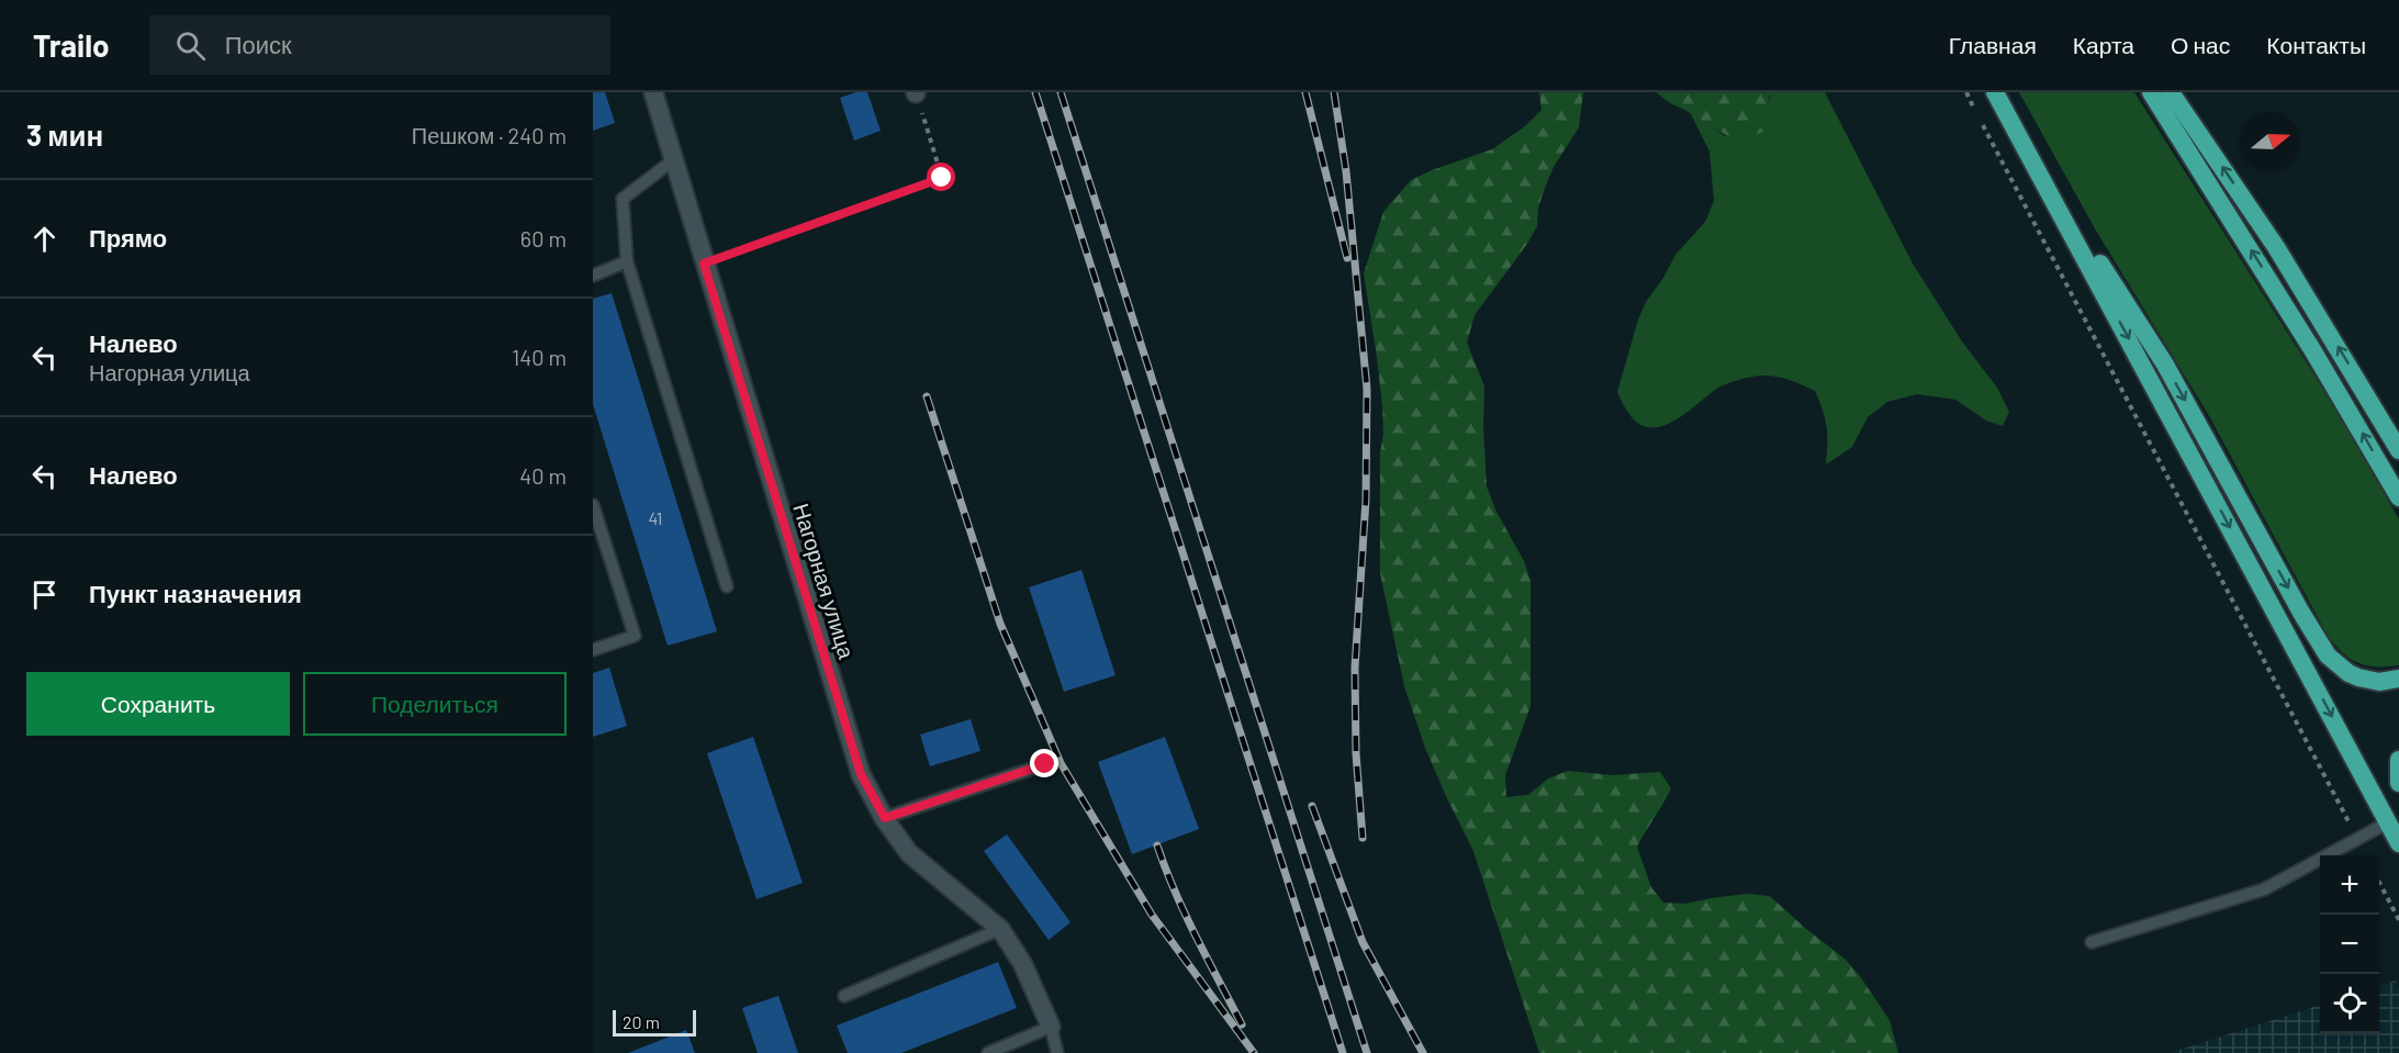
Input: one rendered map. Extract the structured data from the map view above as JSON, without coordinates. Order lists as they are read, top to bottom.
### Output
{
  "streets": {
    "street": ["Нагорная улица"]
  },
  "house_numbers": ["41"],
  "scale_bar": "20 m",
  "north": "right",
  "page": {
    "header": "Trailo",
    "search": "Поиск",
    "nav": [
      "Главная",
      "Карта",
      "О нас",
      "Контакты"
    ],
    "heading": ["3 мин", "Пешком · 240 m"],
    "list": [
      ["Прямо", "60 m"],
      ["Налево", "Нагорная улица", "140 m"],
      ["Налево", "40 m"],
      "Пункт назначения"
    ],
    "buttons": ["Сохранить", "Поделиться"],
    "map_buttons": ["+", "−"],
    "scale": "20 m"
  }
}
